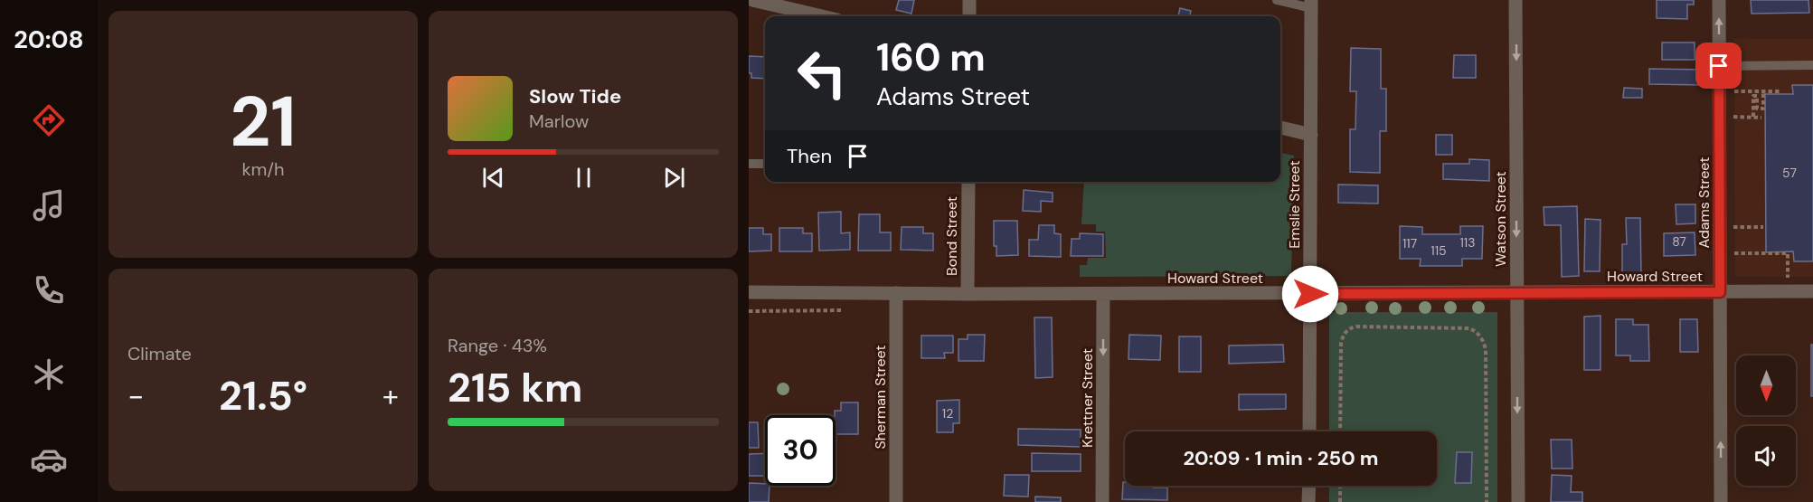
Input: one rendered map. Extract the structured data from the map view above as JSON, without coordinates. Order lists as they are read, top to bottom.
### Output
{
  "streets": {
    "street": [
      "Adams Street",
      "Emslie Street",
      "Watson Street",
      "Bond Street",
      "Howard Street",
      "Sherman Street",
      "Krettner Street"
    ]
  },
  "crossings": [
    ["Adams Street", "Howard Street"],
    ["Emslie Street", "Howard Street"],
    ["Watson Street", "Howard Street"],
    ["Bond Street", "Howard Street"],
    ["Howard Street", "Sherman Street"],
    ["Howard Street", "Krettner Street"]
  ],
  "one_way": ["Adams Street", "Watson Street", "Krettner Street"],
  "house_numbers": [
    "57",
    "87",
    "113",
    "117",
    "115",
    "12"
  ],
  "north": "bottom",
  "page": {
    "tabs": "20:08",
    "tile": [
      ["21", "km/h"],
      "Climate",
      ["Range · 43%", "215 km"]
    ],
    "turn": ["160 m", "Adams Street"],
    "song": ["Slow Tide", "Marlow"],
    "then": "Then",
    "heat": ["−", "21.5°", "+"],
    "limit": "30",
    "trip": "20:09 · 1 min · 250 m"
  }
}
